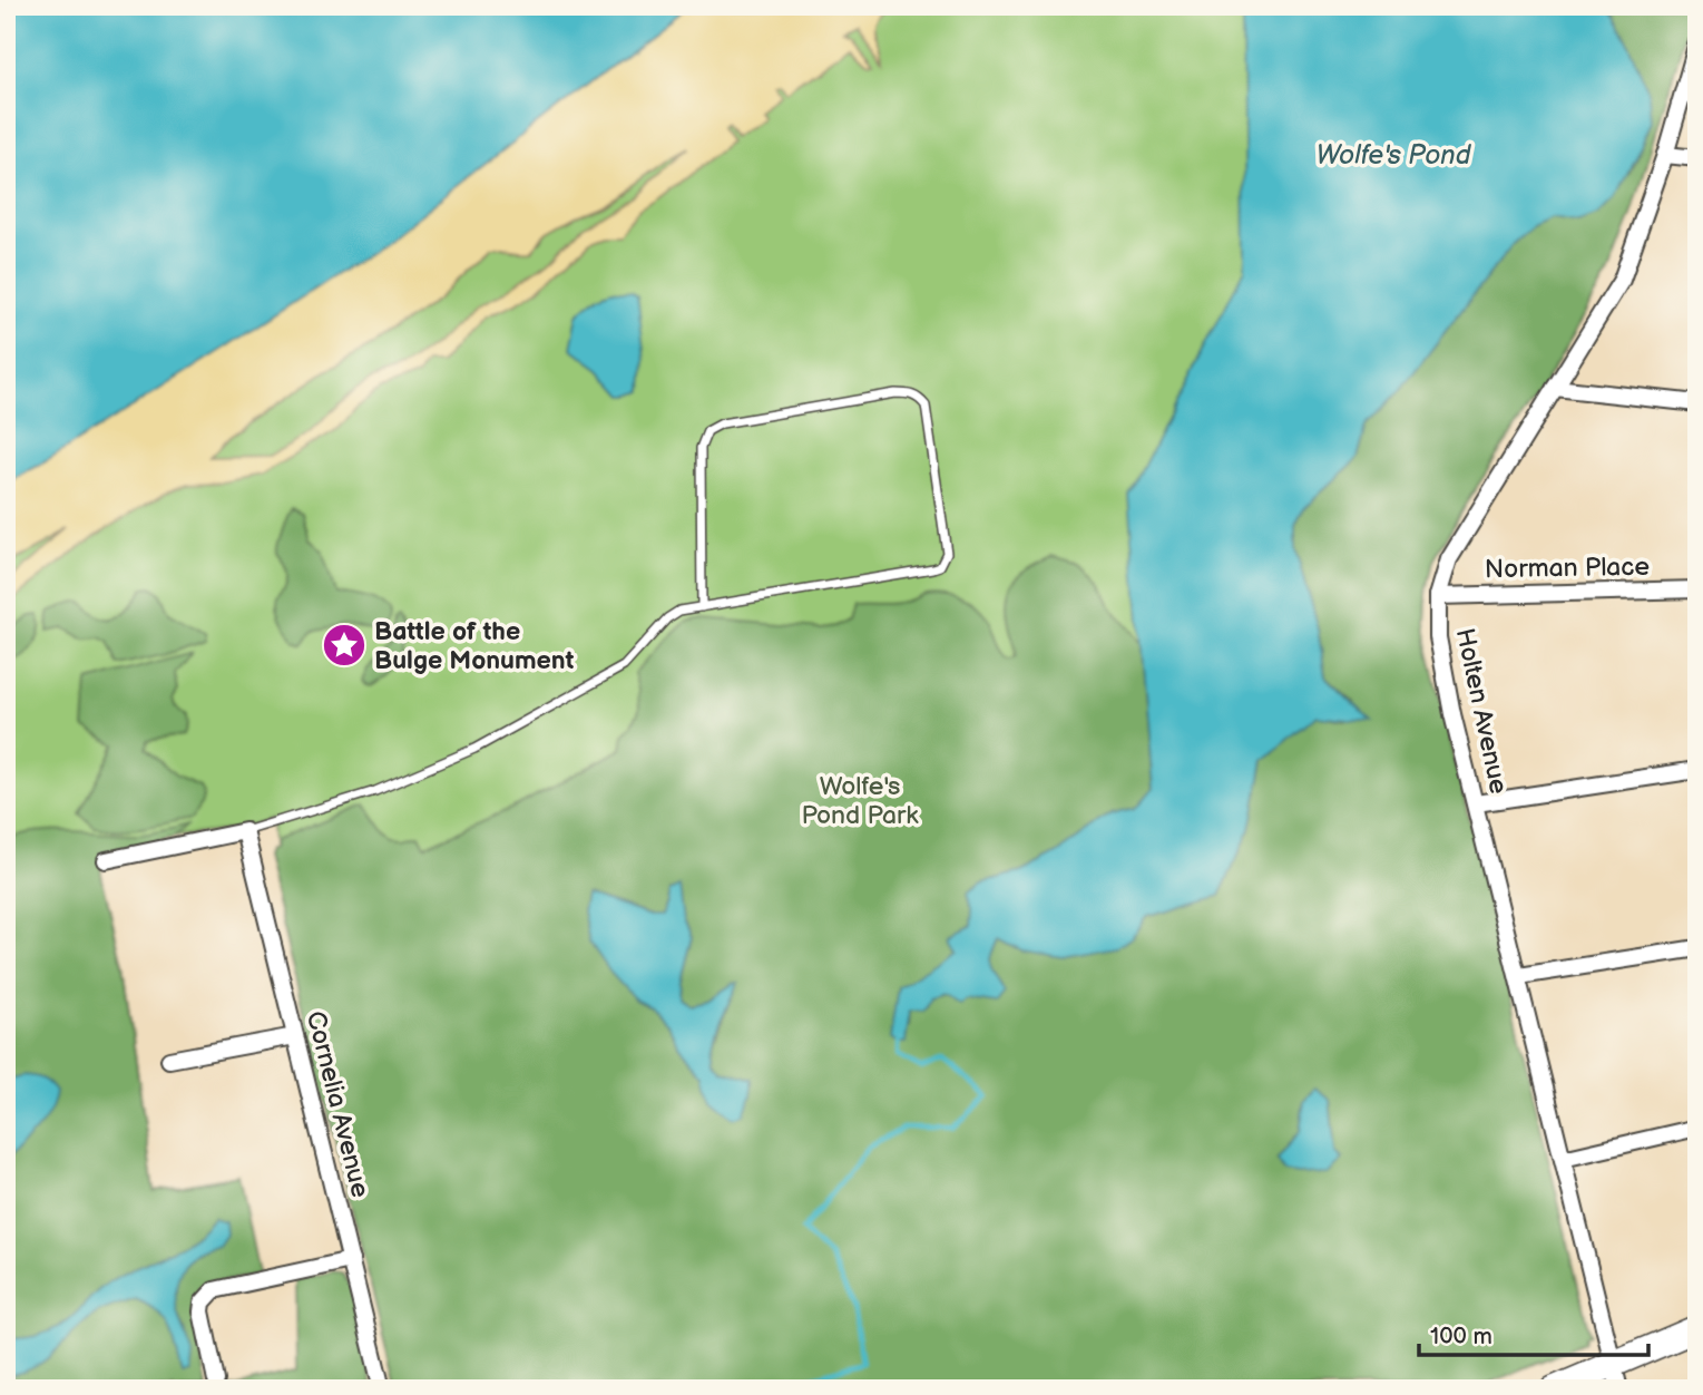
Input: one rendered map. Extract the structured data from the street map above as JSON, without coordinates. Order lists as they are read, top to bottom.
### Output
{
  "streets": {
    "street": ["Norman Place", "Holten Avenue", "Cornelia Avenue"]
  },
  "crossings": [
    ["Norman Place", "Holten Avenue"]
  ],
  "water": ["Wolfe's Pond"],
  "parks": ["Wolfe's Pond Park"],
  "places": {
    "place": ["Battle of the Bulge Monument"]
  },
  "scale_bar": "100 m"
}
